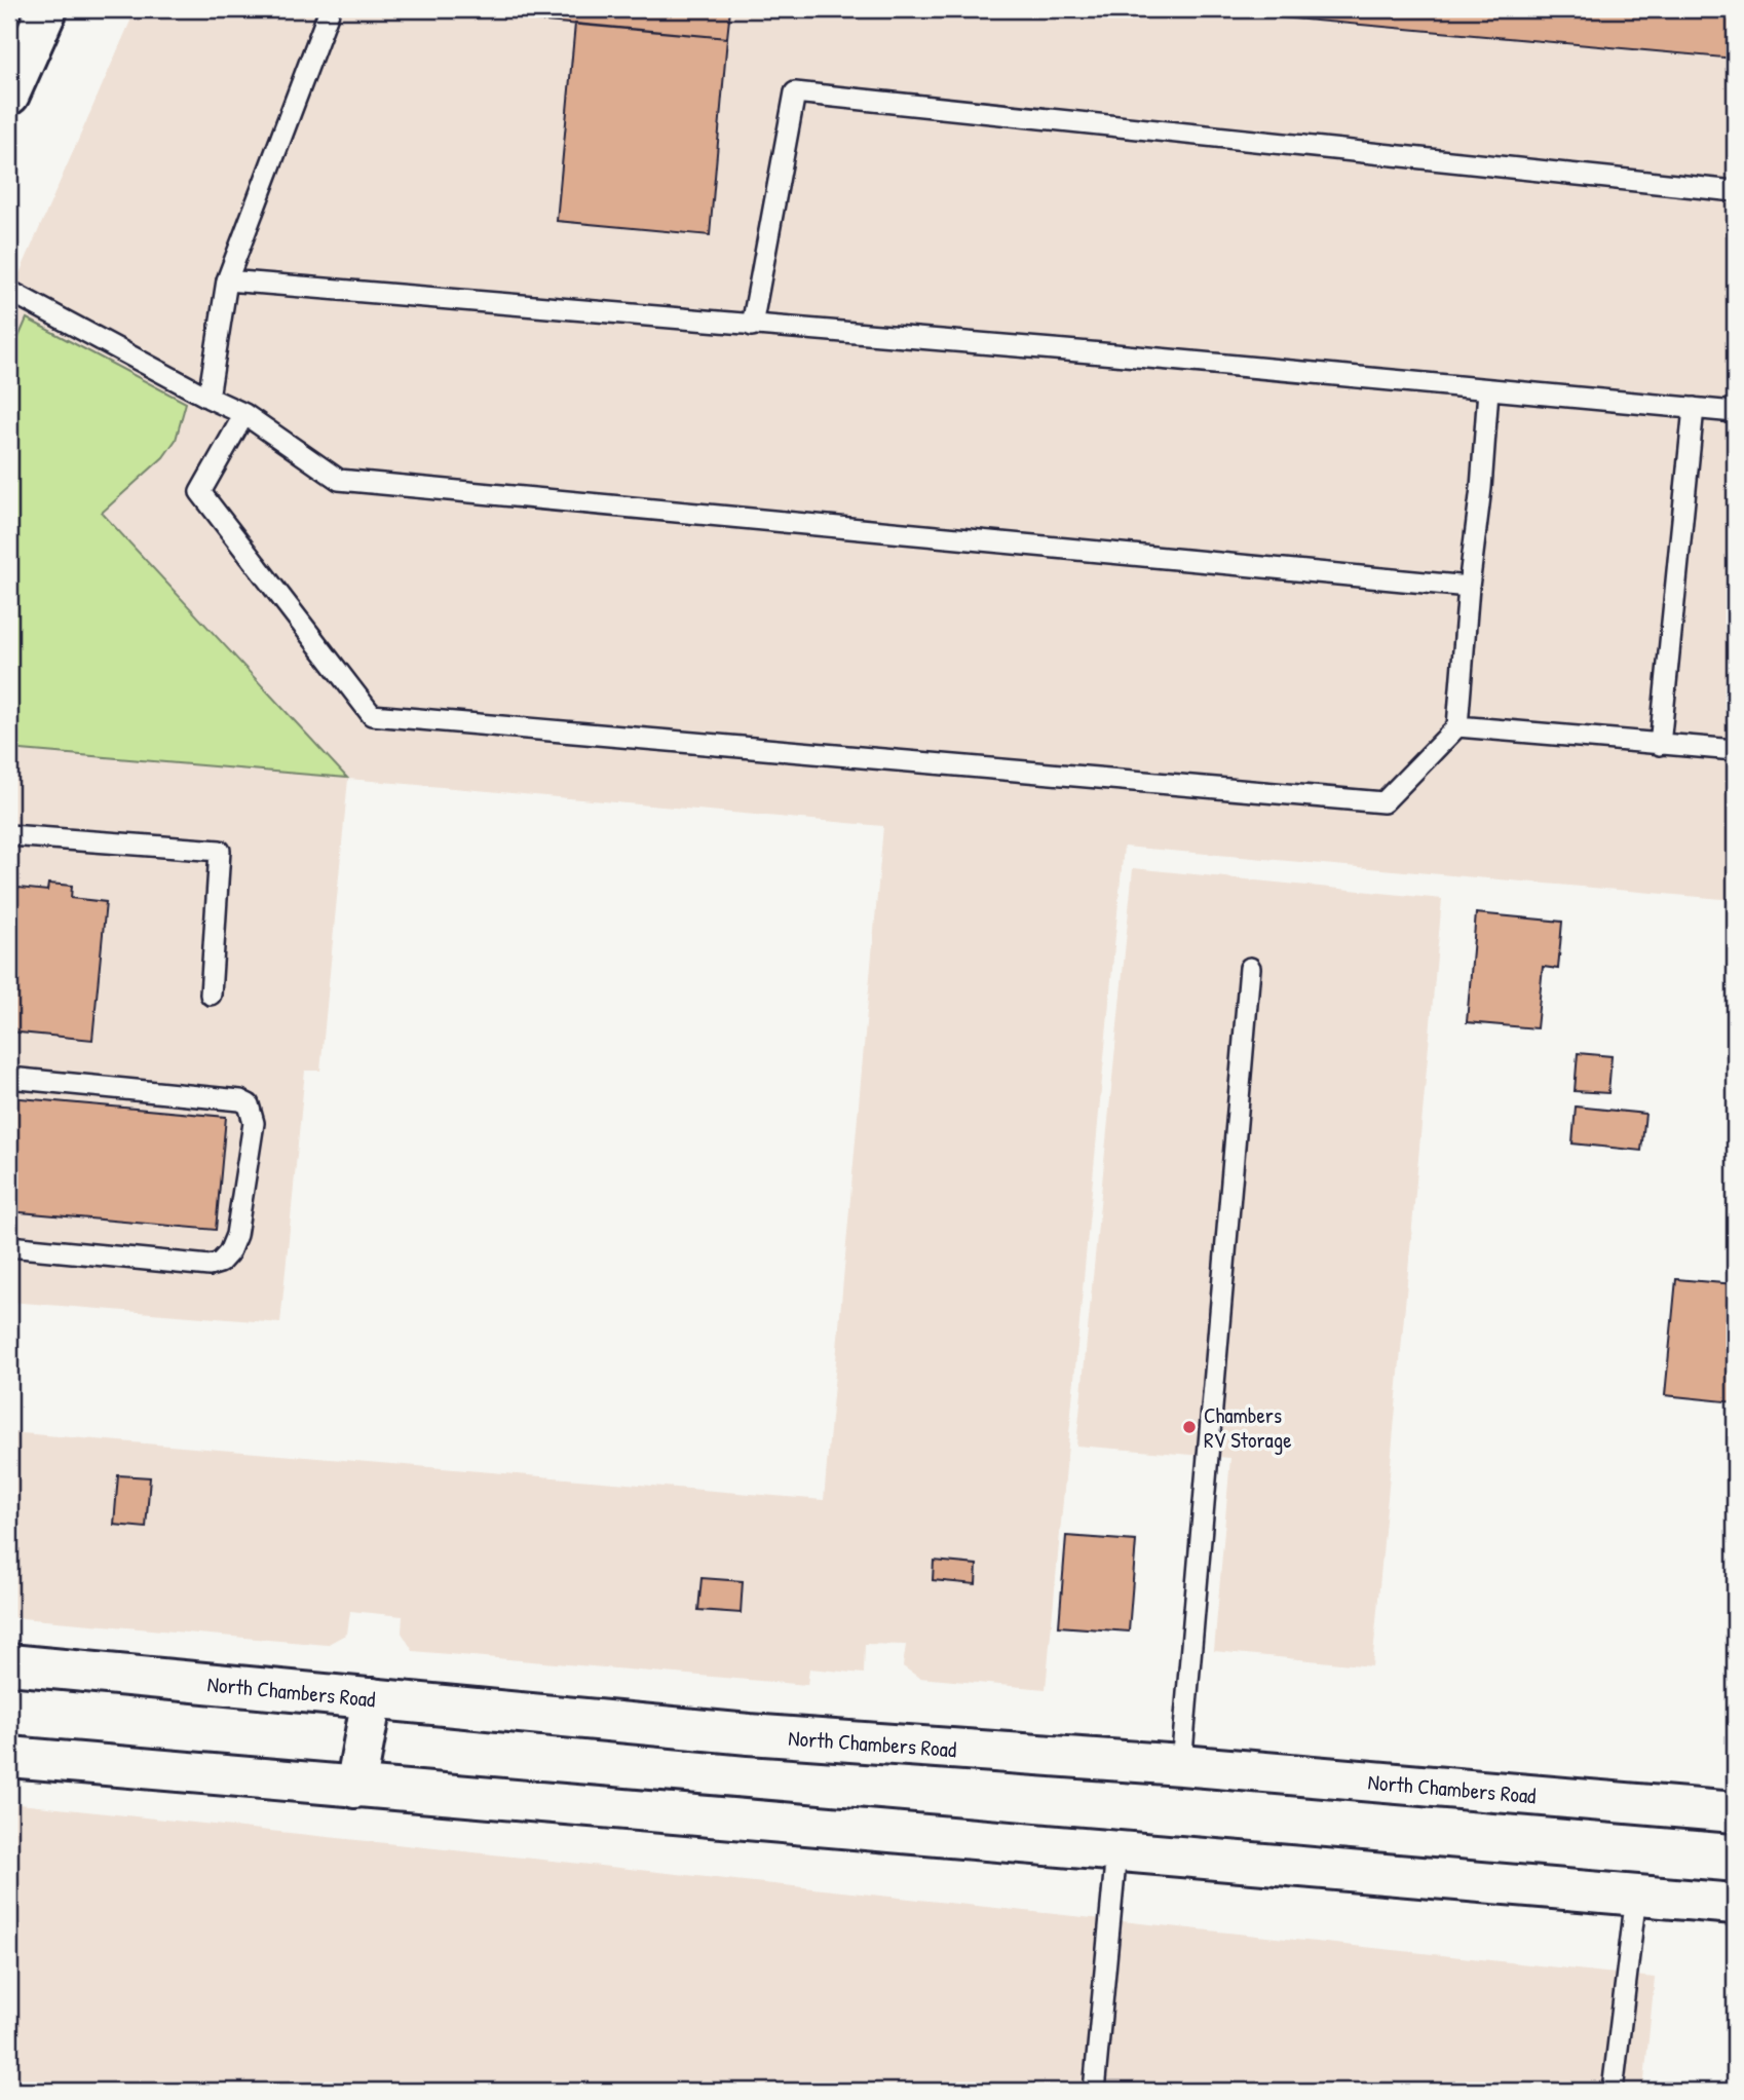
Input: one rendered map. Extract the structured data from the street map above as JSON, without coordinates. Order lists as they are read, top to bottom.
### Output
{
  "streets": {
    "main road": ["North Chambers Road"]
  },
  "places": ["Chambers RV Storage"]
}
